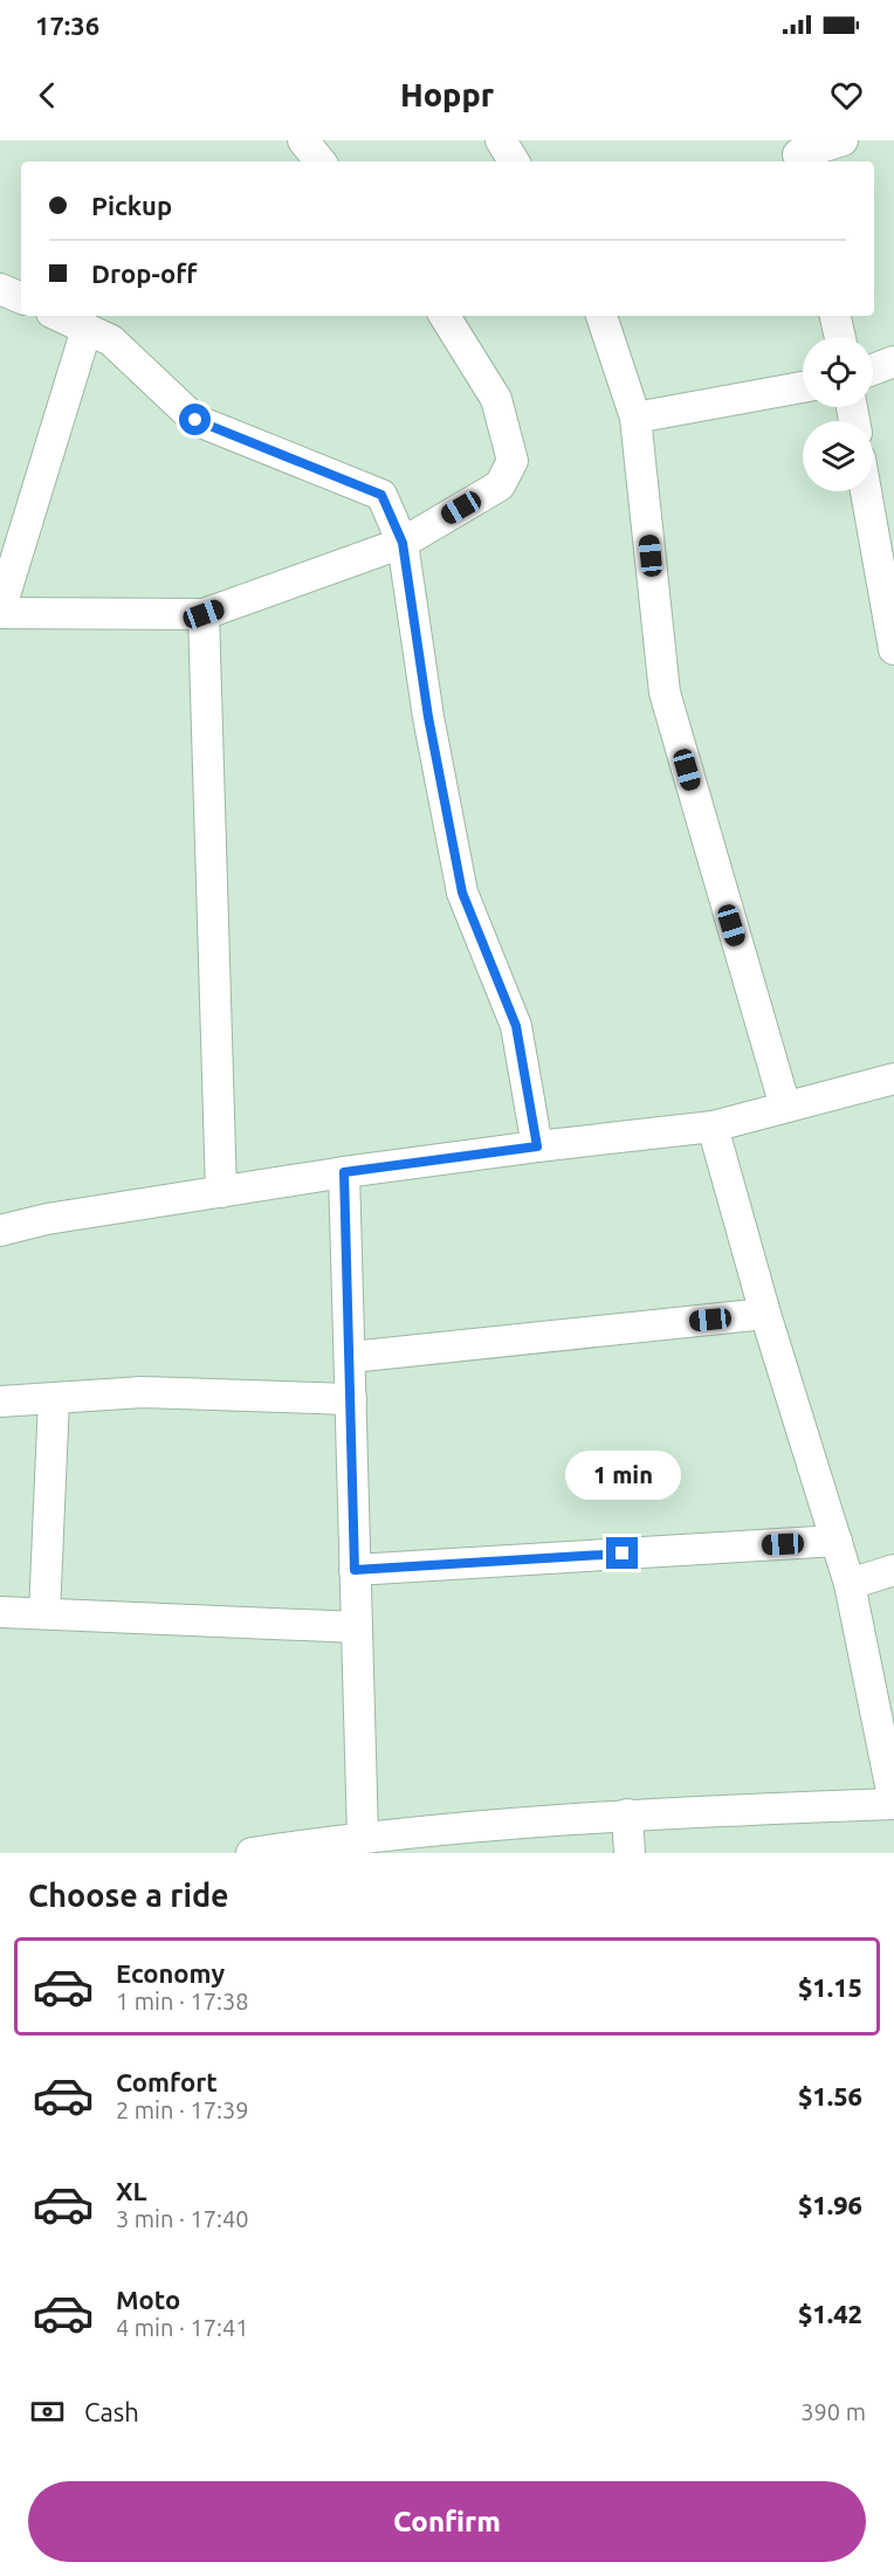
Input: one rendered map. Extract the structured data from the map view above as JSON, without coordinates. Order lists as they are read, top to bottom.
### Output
{
  "page": {
    "status": "17:36",
    "header": "Hoppr",
    "banner": ["Pickup", "Drop-off"],
    "bubble": "1 min",
    "heading": "Choose a ride",
    "list": [
      {
        "name": "Economy",
        "note": "1 min · 17:38",
        "value": "$1.15"
      },
      {
        "name": "Comfort",
        "note": "2 min · 17:39",
        "value": "$1.56"
      },
      {
        "name": "XL",
        "note": "3 min · 17:40",
        "value": "$1.96"
      },
      {
        "name": "Moto",
        "note": "4 min · 17:41",
        "value": "$1.42"
      }
    ],
    "pay": ["Cash", "390 m"],
    "buttons": "Confirm"
  }
}
